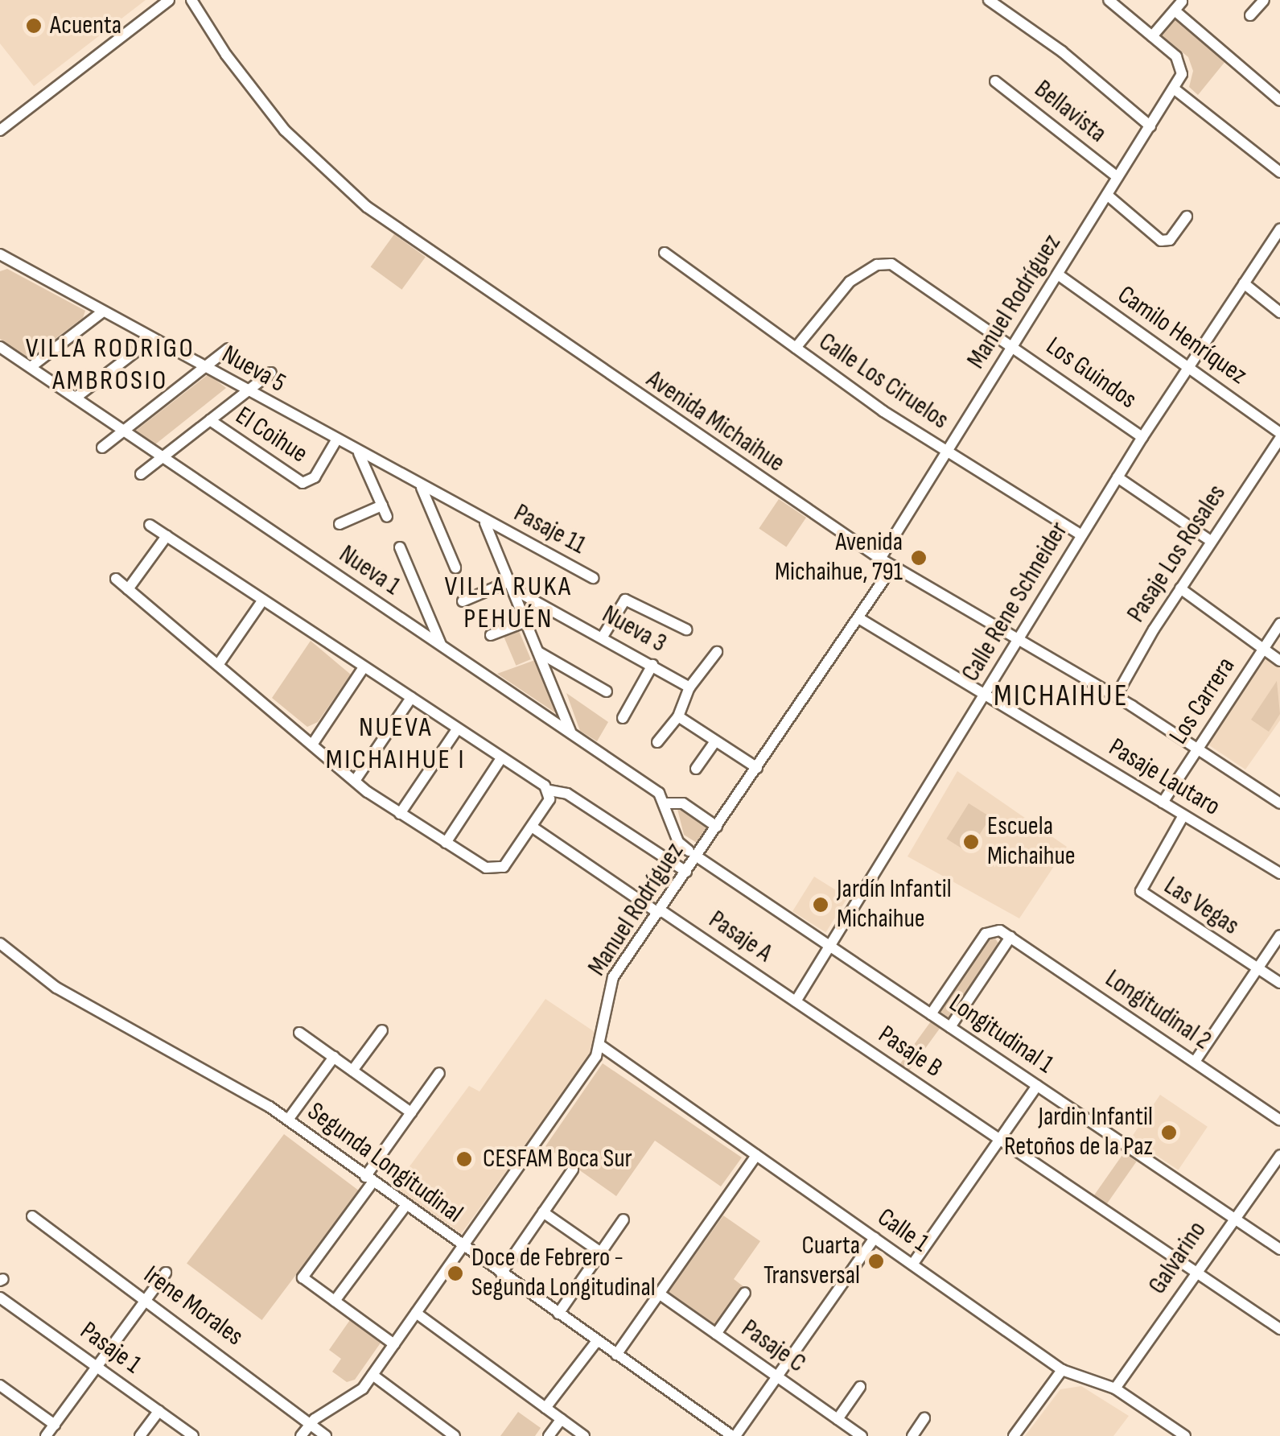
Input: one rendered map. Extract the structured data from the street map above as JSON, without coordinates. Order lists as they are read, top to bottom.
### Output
{
  "streets": {
    "street": [
      "Bellavista",
      "Manuel Rodríguez",
      "Camilo Henríquez",
      "Nueva 5",
      "Los Guindos",
      "Calle Los Ciruelos",
      "Avenida Michaihue",
      "El Coihue",
      "Pasaje 11",
      "Pasaje Los Rosales",
      "Nueva 1",
      "Calle Rene Schneider",
      "Nueva 3",
      "Los Carrera",
      "Pasaje Lautaro",
      "Las Vegas",
      "Pasaje A",
      "Longitudinal 2",
      "Longitudinal 1",
      "Pasaje B",
      "Segunda Longitudinal",
      "Calle 1",
      "Galvarino",
      "Irene Morales",
      "Pasaje C",
      "Pasaje 1"
    ]
  },
  "crossings": [
    ["Bellavista", "Manuel Rodríguez"],
    ["Manuel Rodríguez", "Camilo Henríquez"],
    ["Manuel Rodríguez", "Los Guindos"],
    ["Manuel Rodríguez", "Calle Los Ciruelos"],
    ["Manuel Rodríguez", "Avenida Michaihue"],
    ["Manuel Rodríguez", "Pasaje Lautaro"],
    ["Manuel Rodríguez", "Pasaje A"],
    ["Manuel Rodríguez", "Longitudinal 1"],
    ["Manuel Rodríguez", "Segunda Longitudinal"],
    ["Manuel Rodríguez", "Calle 1"],
    ["Manuel Rodríguez", "Irene Morales"],
    ["Camilo Henríquez", "Calle Rene Schneider"],
    ["Nueva 5", "El Coihue"],
    ["Nueva 5", "Pasaje 11"],
    ["Los Guindos", "Calle Los Ciruelos"],
    ["Los Guindos", "Calle Rene Schneider"],
    ["Calle Los Ciruelos", "Calle Rene Schneider"],
    ["Avenida Michaihue", "Pasaje Los Rosales"],
    ["Avenida Michaihue", "Calle Rene Schneider"],
    ["Avenida Michaihue", "Los Carrera"],
    ["Calle Rene Schneider", "Pasaje Lautaro"],
    ["Calle Rene Schneider", "Pasaje A"],
    ["Calle Rene Schneider", "Longitudinal 1"],
    ["Calle Rene Schneider", "Pasaje B"],
    ["Los Carrera", "Pasaje Lautaro"],
    ["Pasaje Lautaro", "Las Vegas"],
    ["Pasaje A", "Pasaje B"],
    ["Longitudinal 1", "Galvarino"],
    ["Calle 1", "Galvarino"]
  ],
  "districts": [
    "VILLA RODRIGO AMBROSIO",
    "VILLA RUKA PEHUÉN",
    "MICHAIHUE",
    "NUEVA MICHAIHUE I"
  ],
  "places": [
    "Acuenta",
    "Avenida Michaihue, 791",
    "Escuela Michaihue",
    "Jardín Infantil Michaihue",
    "Jardin Infantil Retoños de la Paz",
    "CESFAM Boca Sur",
    "Cuarta Transversal",
    "Doce de Febrero - Segunda Longitudinal"
  ]
}
